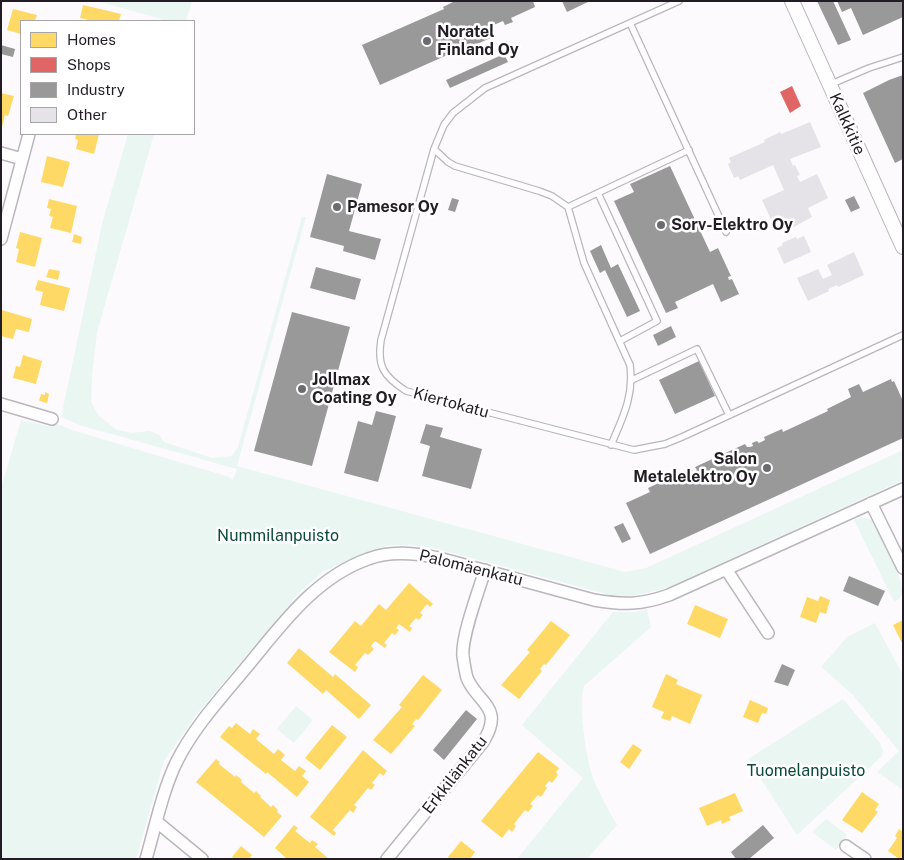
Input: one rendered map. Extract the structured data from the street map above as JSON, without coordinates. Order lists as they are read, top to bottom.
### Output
{
  "streets": {
    "street": ["Kalkkitie", "Palomäenkatu", "Erkkilänkatu"],
    "lane": ["Kiertokatu"]
  },
  "crossings": [
    ["Palomäenkatu", "Erkkilänkatu"]
  ],
  "parks": ["Nummilanpuisto", "Tuomelanpuisto"],
  "places": [
    "Noratel Finland Oy",
    "Pamesor Oy",
    "Sorv-Elektro Oy",
    "Jollmax Coating Oy",
    "Salon Metalelektro Oy"
  ],
  "legend": [
    "Homes",
    "Shops",
    "Industry",
    "Other"
  ]
}
